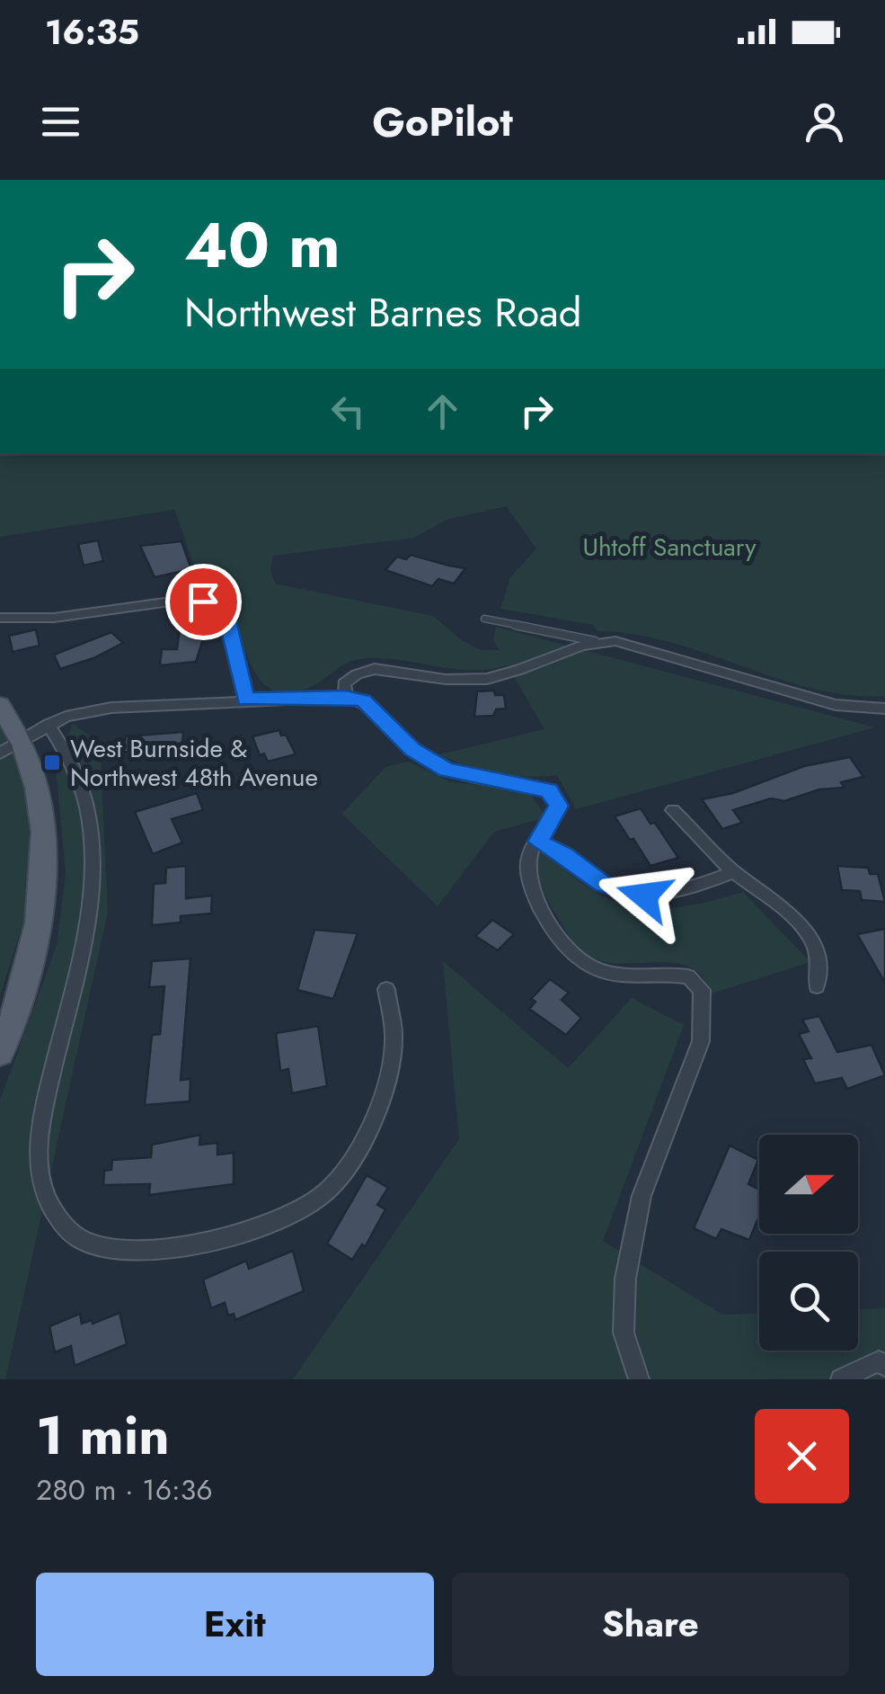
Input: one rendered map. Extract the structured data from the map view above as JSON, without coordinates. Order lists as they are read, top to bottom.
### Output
{
  "parks": ["Uhtoff Sanctuary"],
  "places": {
    "transit": ["West Burnside & Northwest 48th Avenue"]
  },
  "north": "right",
  "page": {
    "status": "16:35",
    "header": "GoPilot",
    "turn": ["40 m", "Northwest Barnes Road"],
    "heading": ["1 min", "280 m · 16:36"],
    "buttons": ["Exit", "Share"]
  }
}
